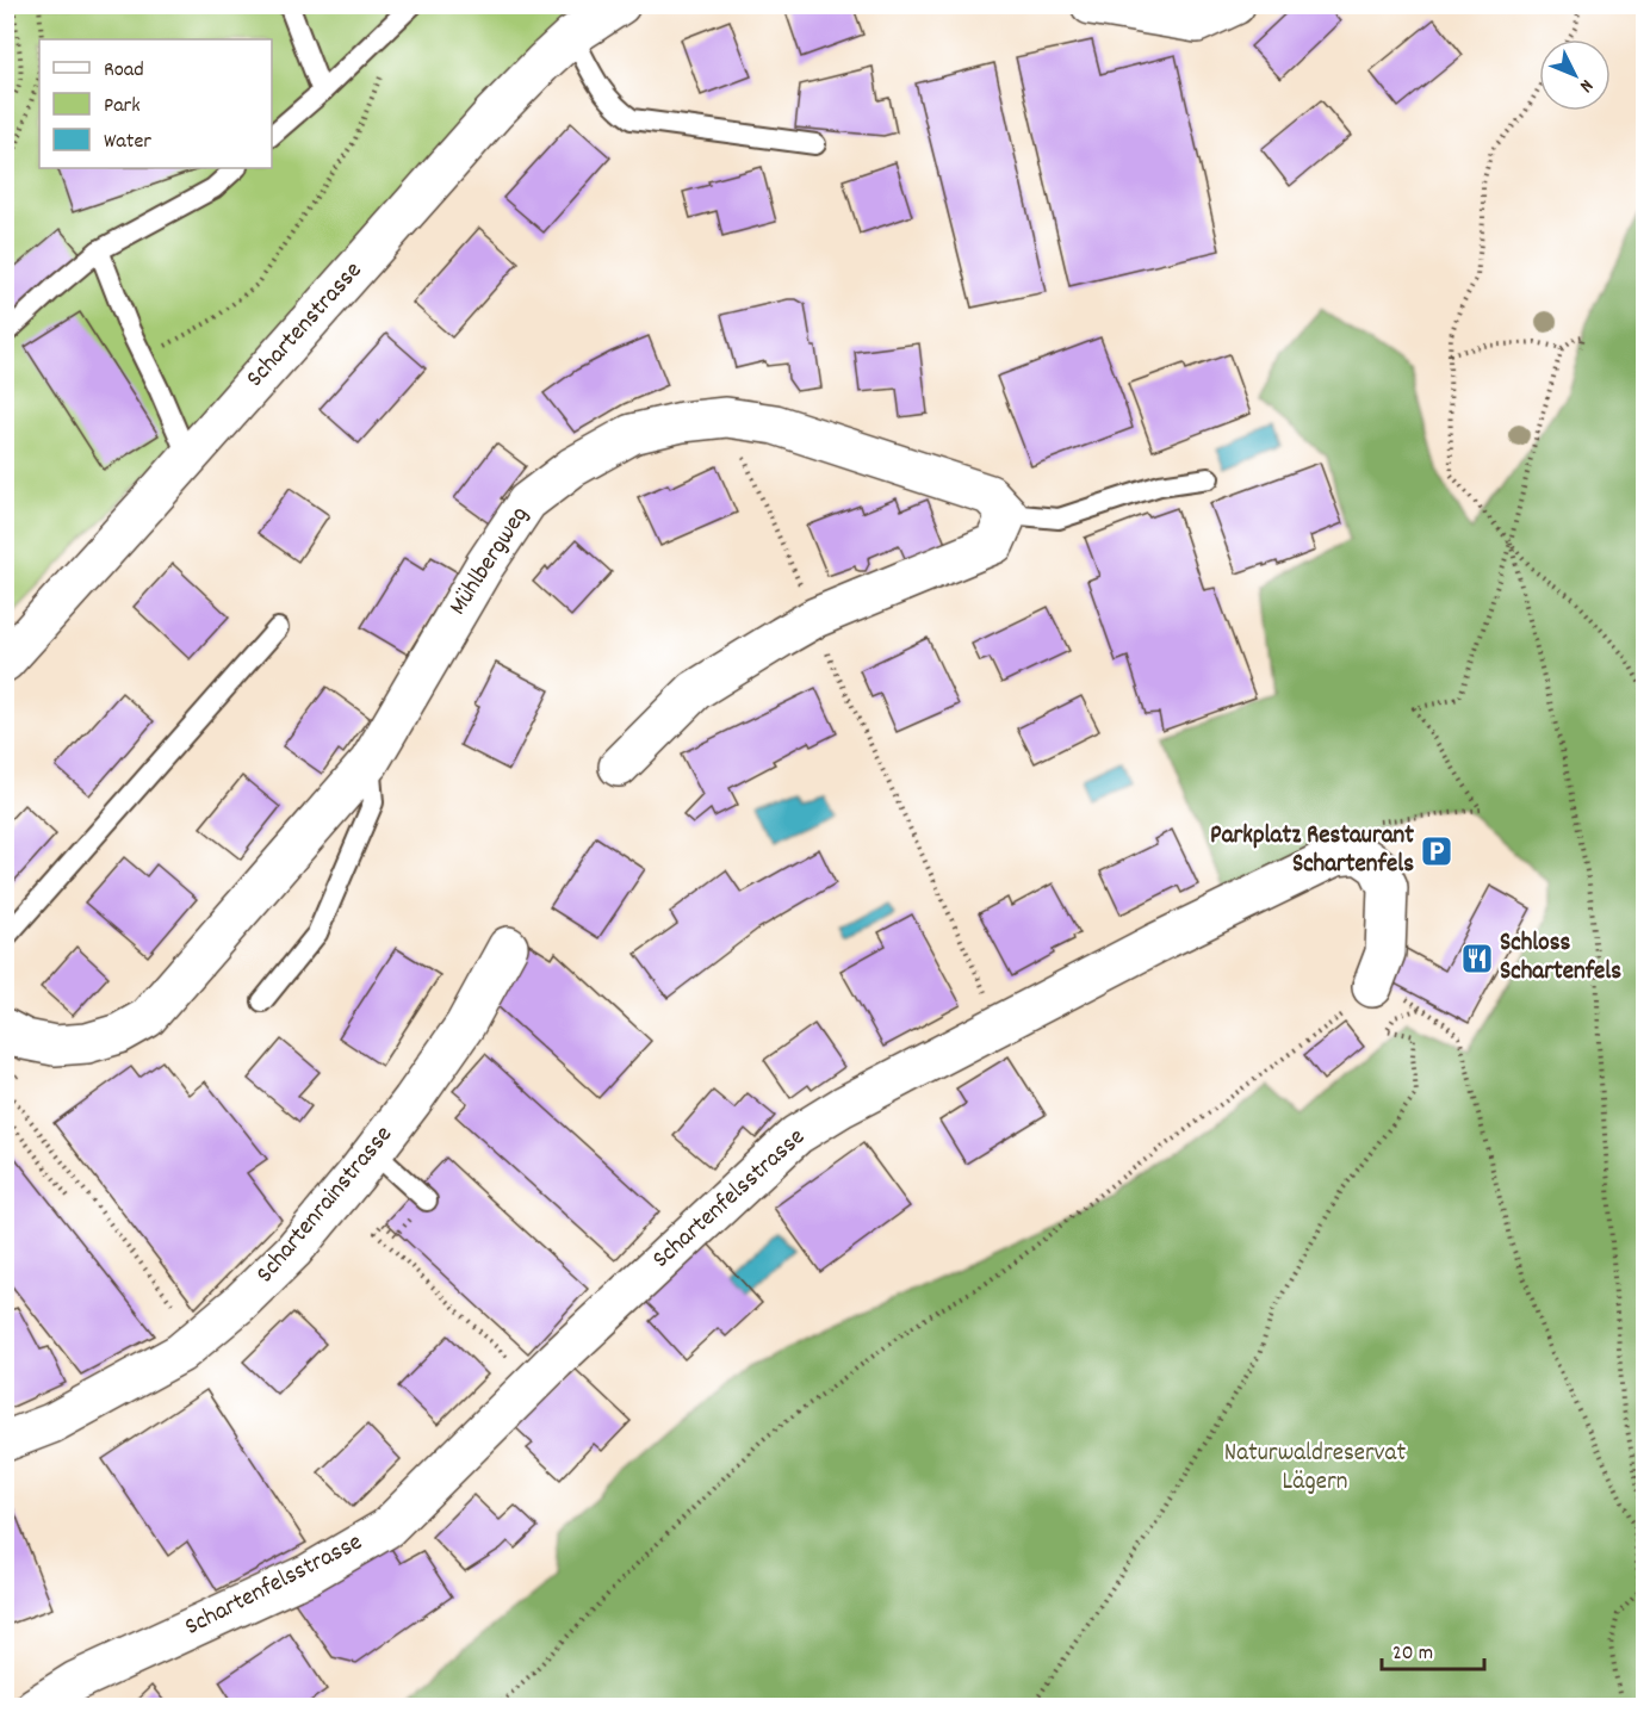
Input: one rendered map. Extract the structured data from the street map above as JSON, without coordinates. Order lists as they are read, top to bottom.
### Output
{
  "streets": {
    "street": [
      "Schartenstrasse",
      "Mühlbergweg",
      "Schartenfelsstrasse",
      "Schartenrainstrasse"
    ]
  },
  "parks": ["Naturwaldreservat Lägern"],
  "places": {
    "parking": ["Parkplatz Restaurant Schartenfels"],
    "restaurant": ["Schloss Schartenfels"]
  },
  "legend": ["Road", "Park", "Water"],
  "scale_bar": "20 m",
  "north": "bottom right"
}
